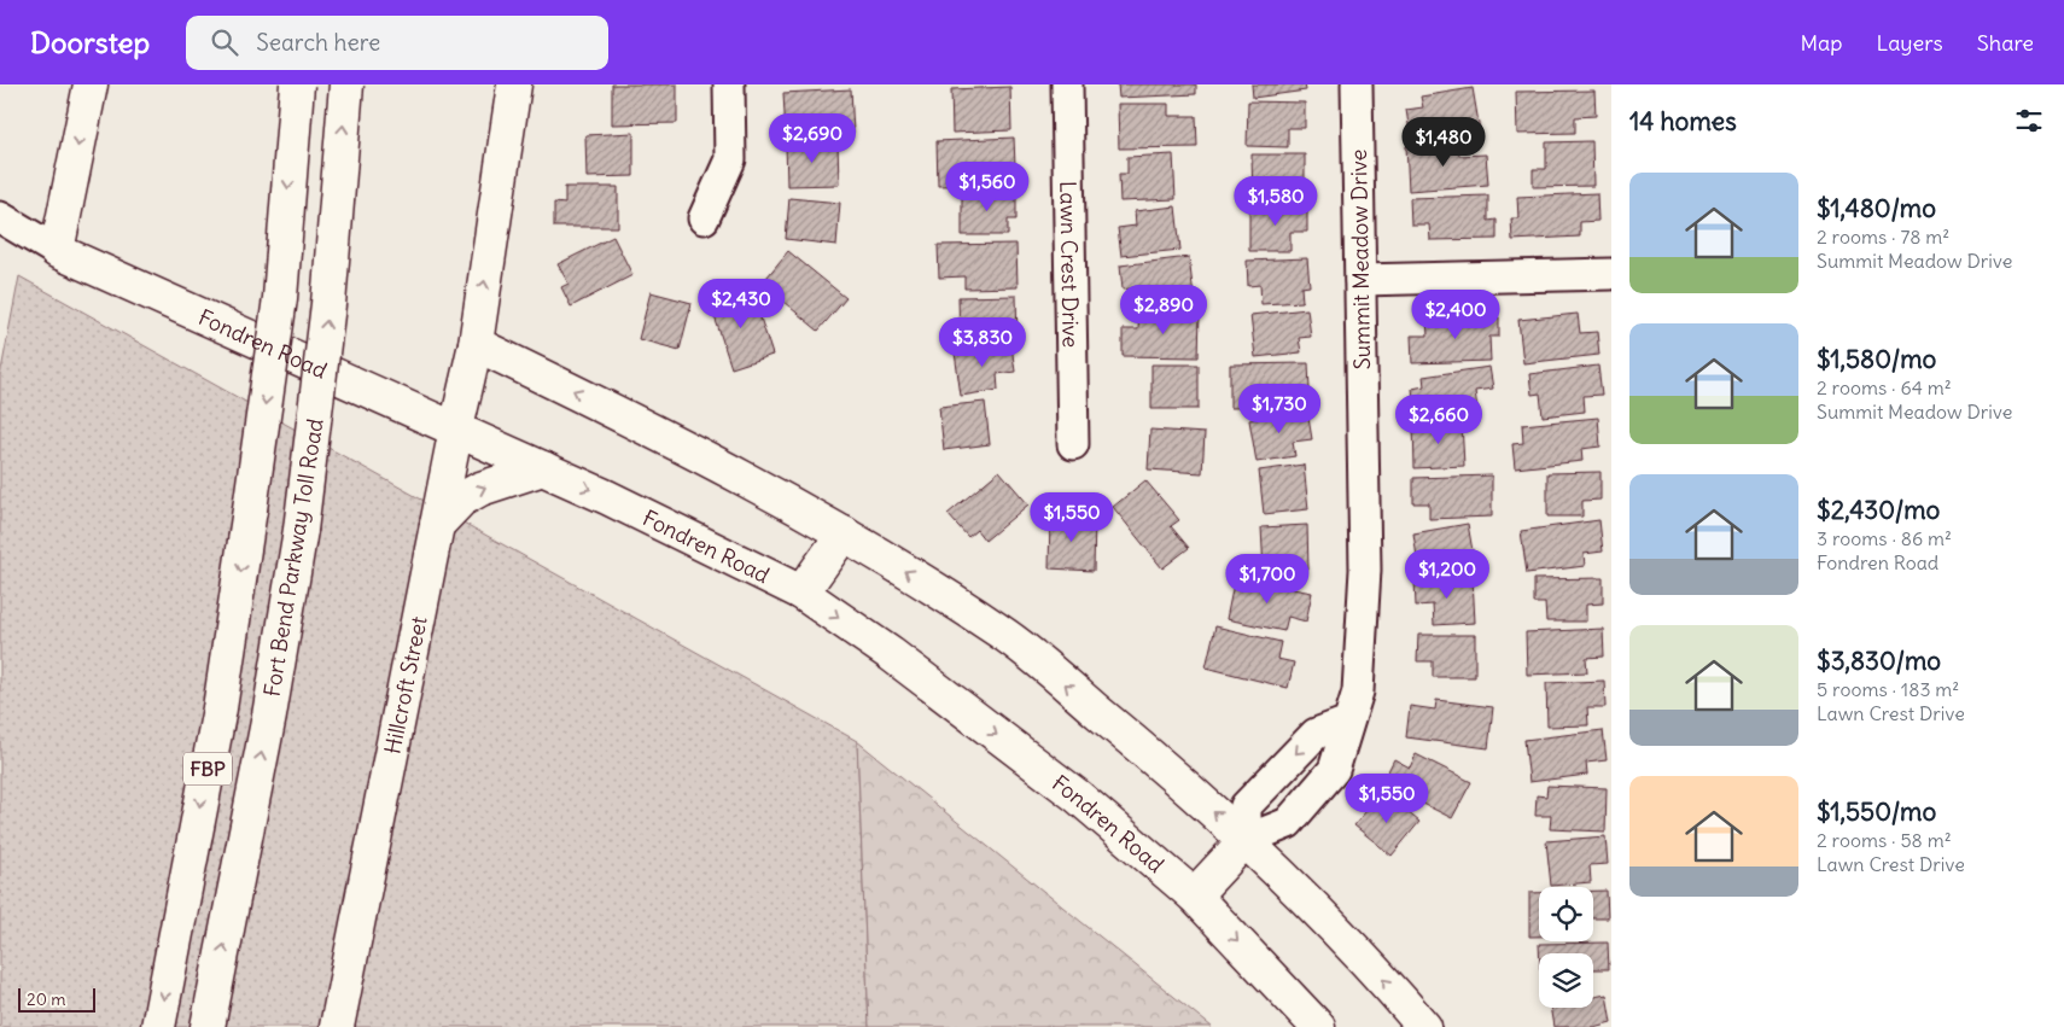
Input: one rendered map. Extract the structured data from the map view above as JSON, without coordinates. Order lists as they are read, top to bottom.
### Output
{
  "streets": {
    "main road": [
      "Fondren Road",
      "Fort Bend Parkway Toll Road",
      "Hillcroft Street",
      "FBP"
    ],
    "street": ["Summit Meadow Drive", "Lawn Crest Drive"]
  },
  "crossings": [
    ["Fondren Road", "Hillcroft Street"]
  ],
  "one_way": ["Fondren Road"],
  "scale_bar": "20 m",
  "page": {
    "header": "Doorstep",
    "search": "Search here",
    "nav": ["Map", "Layers", "Share"],
    "heading": "14 homes",
    "price": [
      "$2,690",
      "$1,480",
      "$1,560",
      "$1,580",
      "$2,430",
      "$2,890",
      "$2,400",
      "$3,830",
      "$1,730",
      "$2,660",
      "$1,550",
      "$1,200",
      "$1,700",
      "$1,550"
    ],
    "list": [
      {
        "name": "$1,480/mo",
        "note": "2 rooms · 78 m² · Summit Meadow Drive"
      },
      {
        "name": "$1,580/mo",
        "note": "2 rooms · 64 m² · Summit Meadow Drive"
      },
      {
        "name": "$2,430/mo",
        "note": "3 rooms · 86 m² · Fondren Road"
      },
      {
        "name": "$3,830/mo",
        "note": "5 rooms · 183 m² · Lawn Crest Drive"
      },
      {
        "name": "$1,550/mo",
        "note": "2 rooms · 58 m² · Lawn Crest Drive"
      }
    ],
    "scale": "20 m"
  }
}
